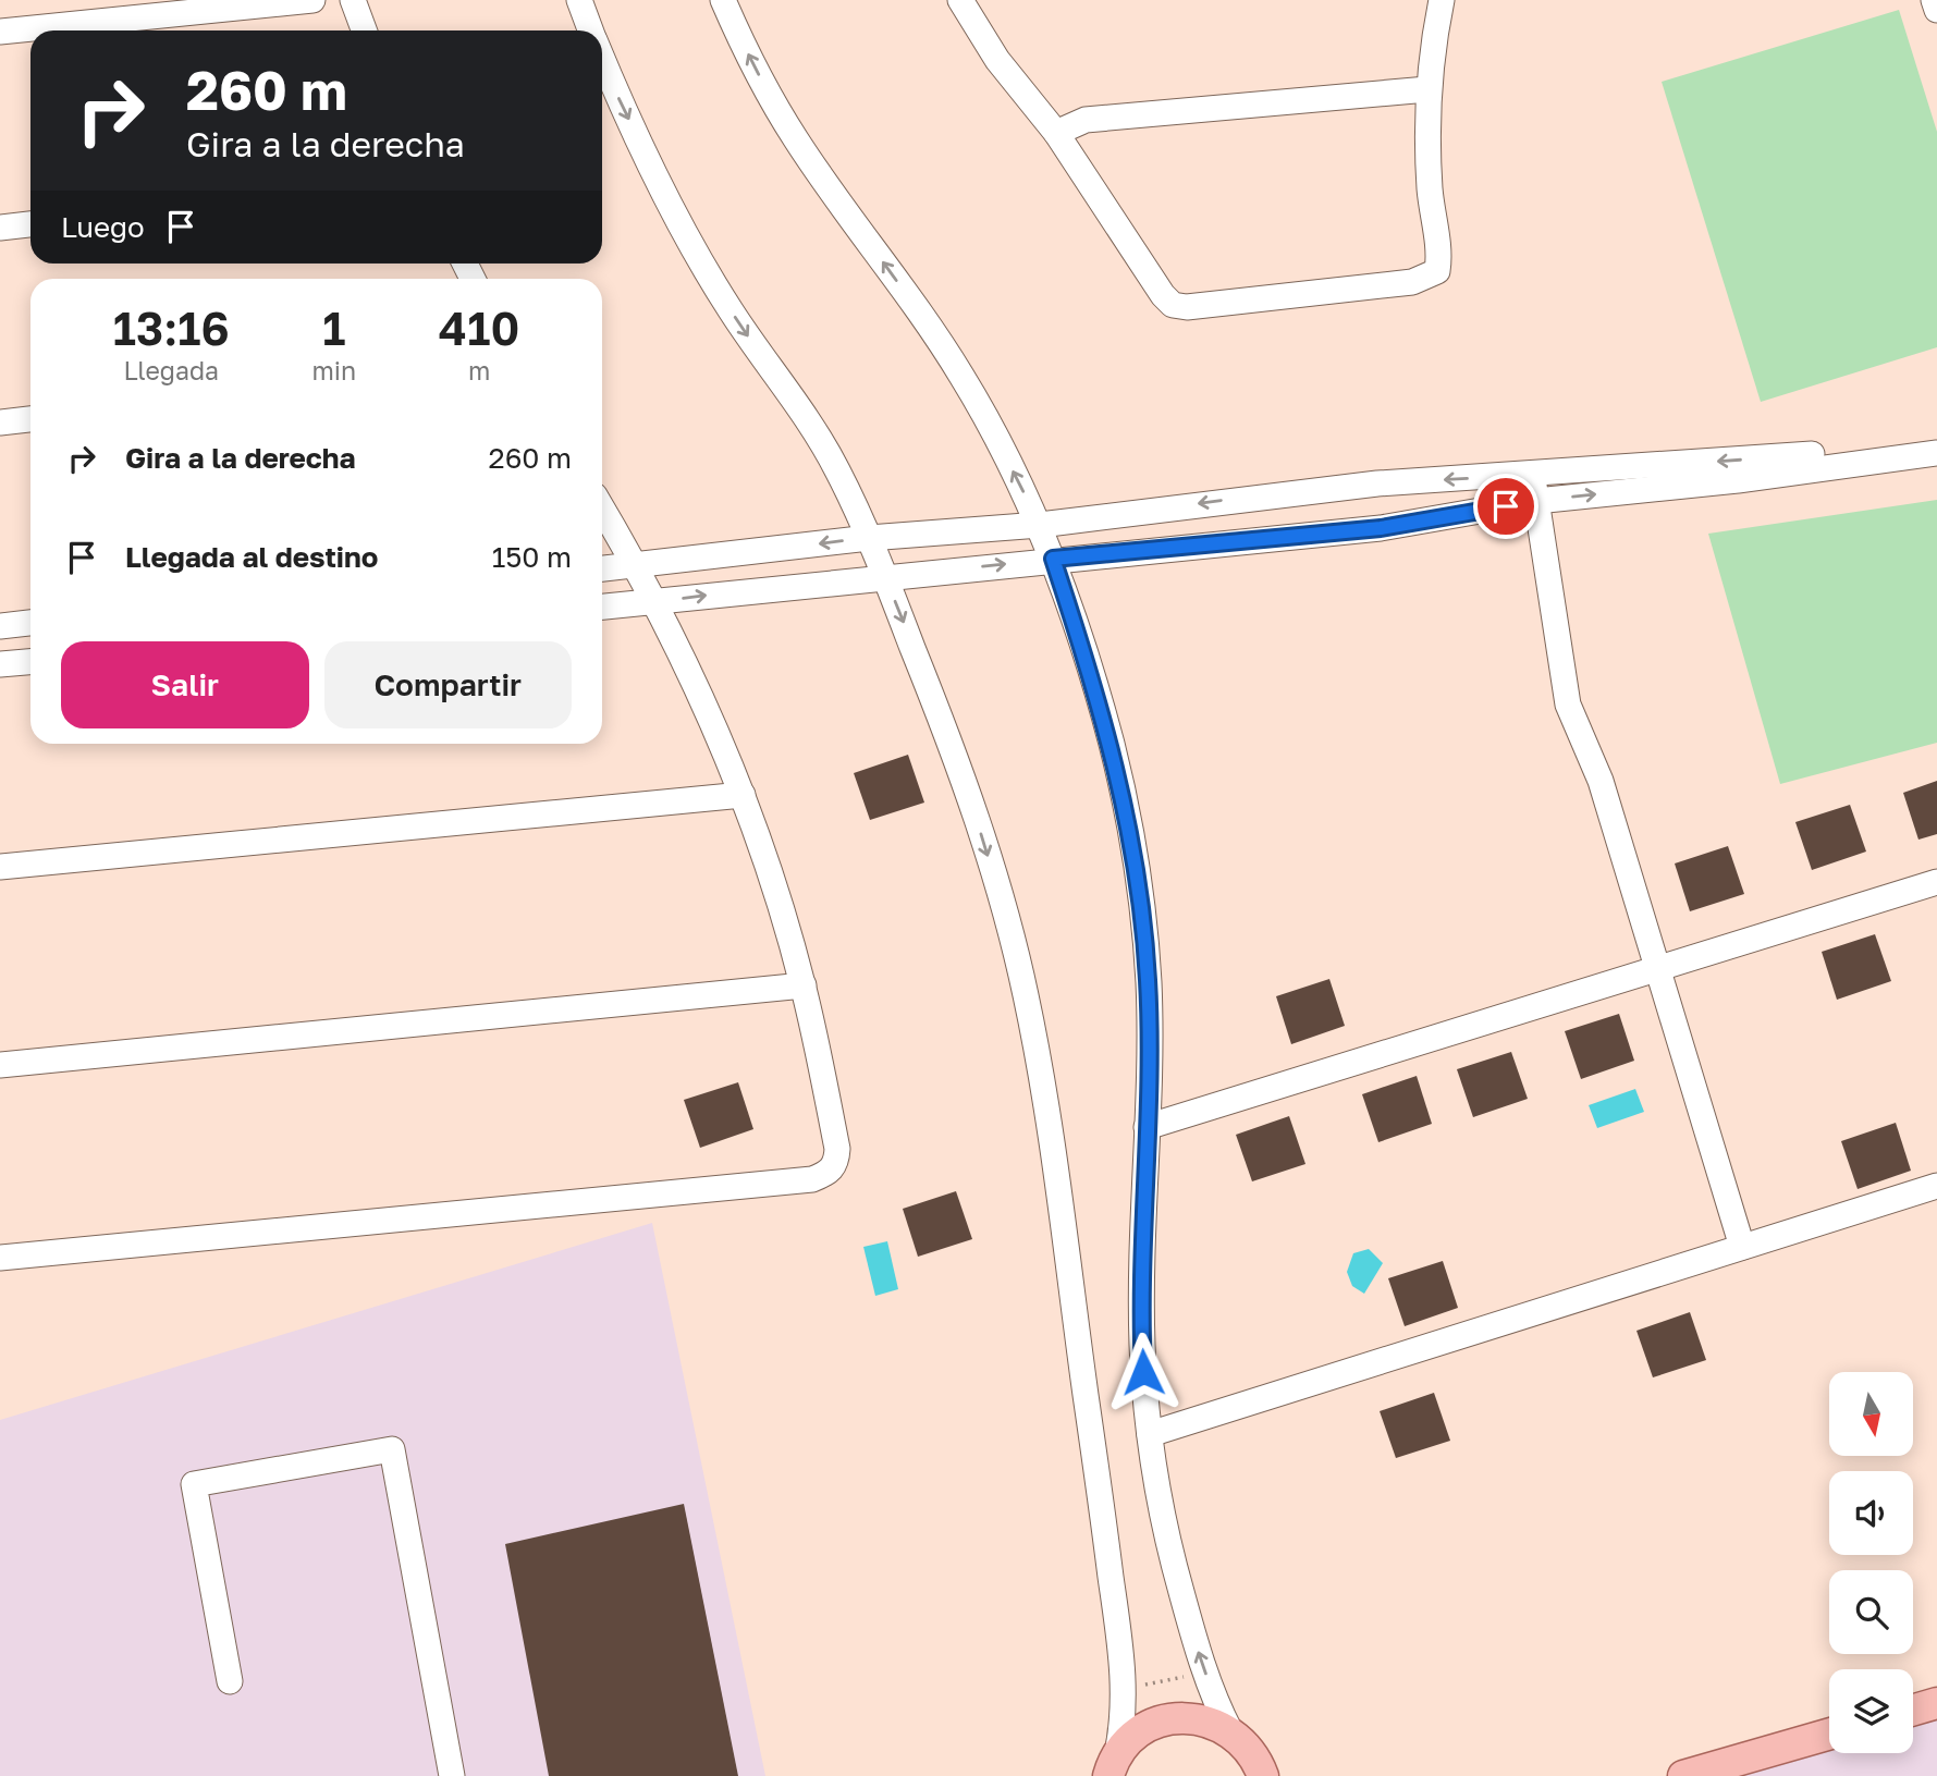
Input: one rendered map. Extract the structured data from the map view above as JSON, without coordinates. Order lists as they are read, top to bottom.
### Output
{
  "north": "bottom",
  "page": {
    "turn": ["260 m", "Gira a la derecha"],
    "then": "Luego",
    "eta": [
      "13:16",
      "Llegada",
      "1",
      "min",
      "410",
      "m"
    ],
    "list": [
      {
        "name": "Gira a la derecha",
        "value": "260 m"
      },
      {
        "name": "Llegada al destino",
        "value": "150 m"
      }
    ],
    "buttons": ["Salir", "Compartir"]
  }
}
